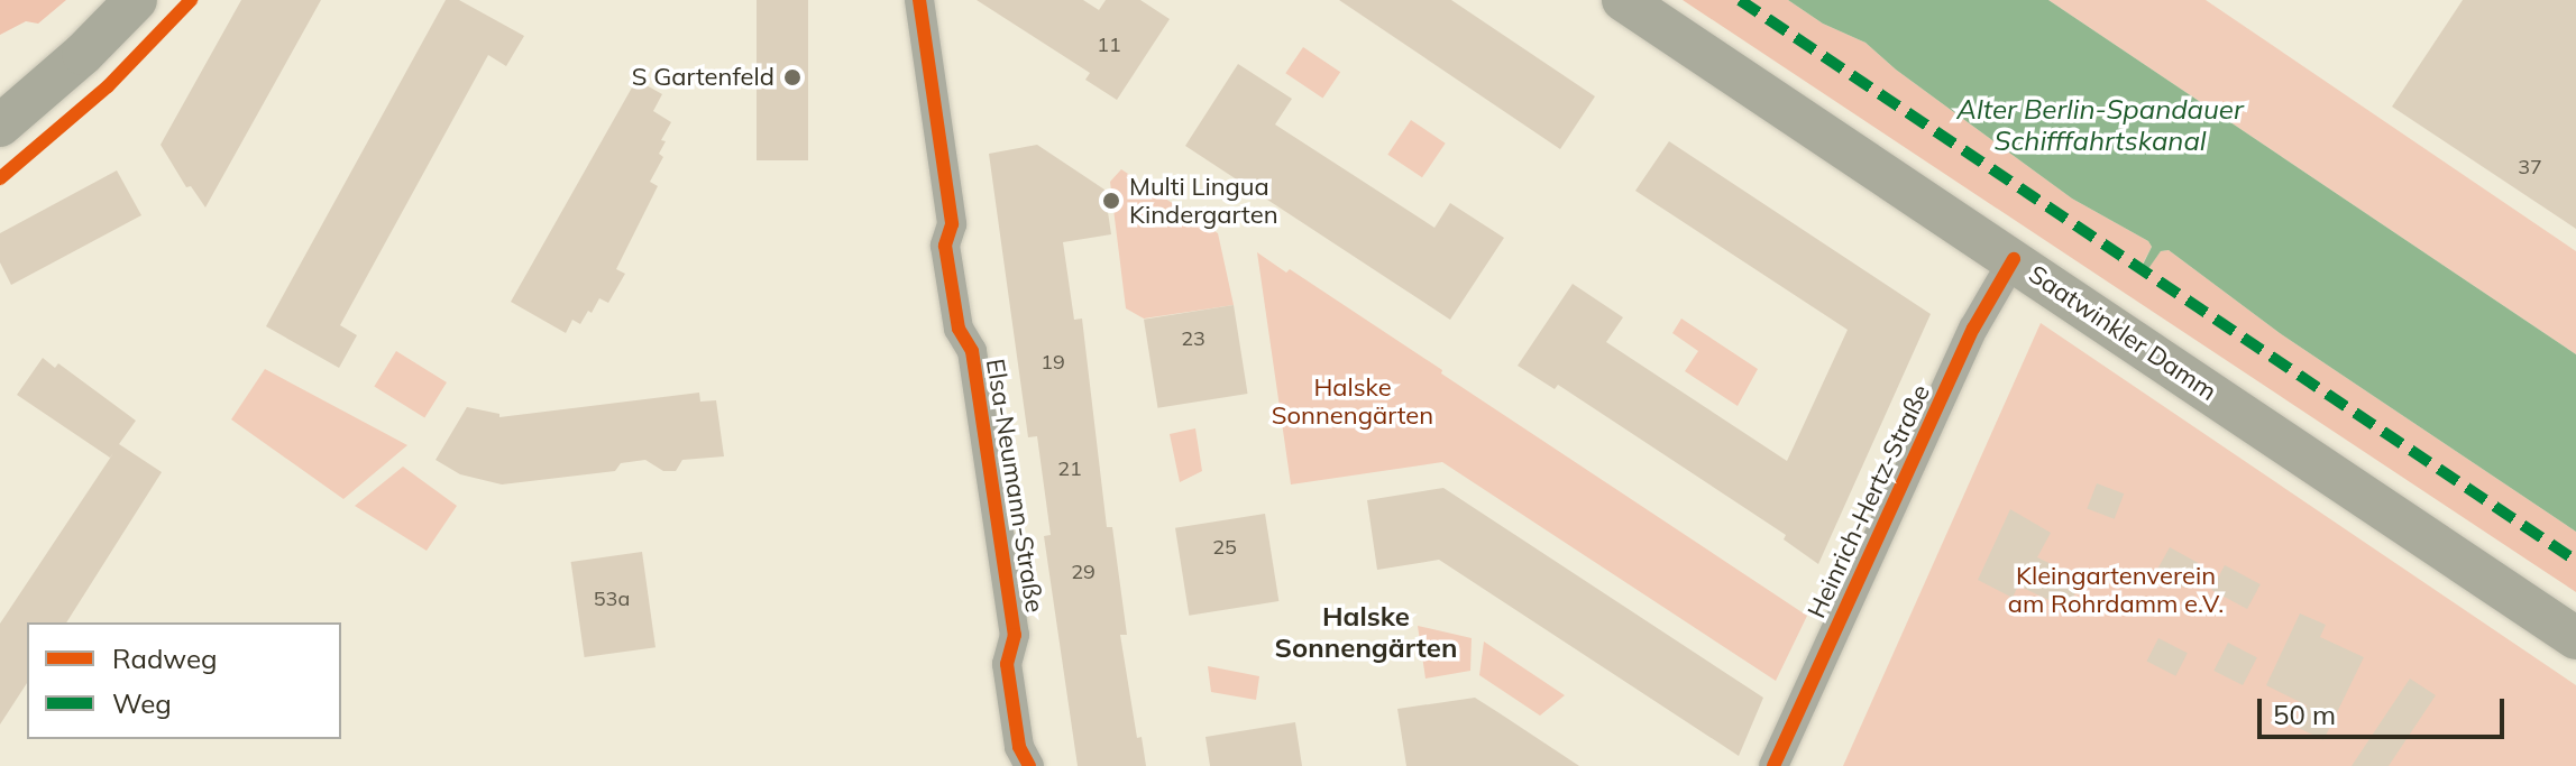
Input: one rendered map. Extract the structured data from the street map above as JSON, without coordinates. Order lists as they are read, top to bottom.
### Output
{
  "streets": {
    "main road": ["Saatwinkler Damm"],
    "street": ["Elsa-Neumann-Straße", "Heinrich-Hertz-Straße"]
  },
  "crossings": [
    ["Saatwinkler Damm", "Heinrich-Hertz-Straße"]
  ],
  "districts": ["Halske Sonnengärten"],
  "water": ["Alter Berlin-Spandauer Schifffahrtskanal"],
  "parks": ["Halske Sonnengärten", "Kleingartenverein am Rohrdamm e.V."],
  "places": ["S Gartenfeld", "Multi Lingua Kindergarten"],
  "house_numbers": [
    "11",
    "37",
    "23",
    "19",
    "21",
    "25",
    "29",
    "53a"
  ],
  "legend": ["Radweg", "Weg"],
  "scale_bar": "50 m"
}
